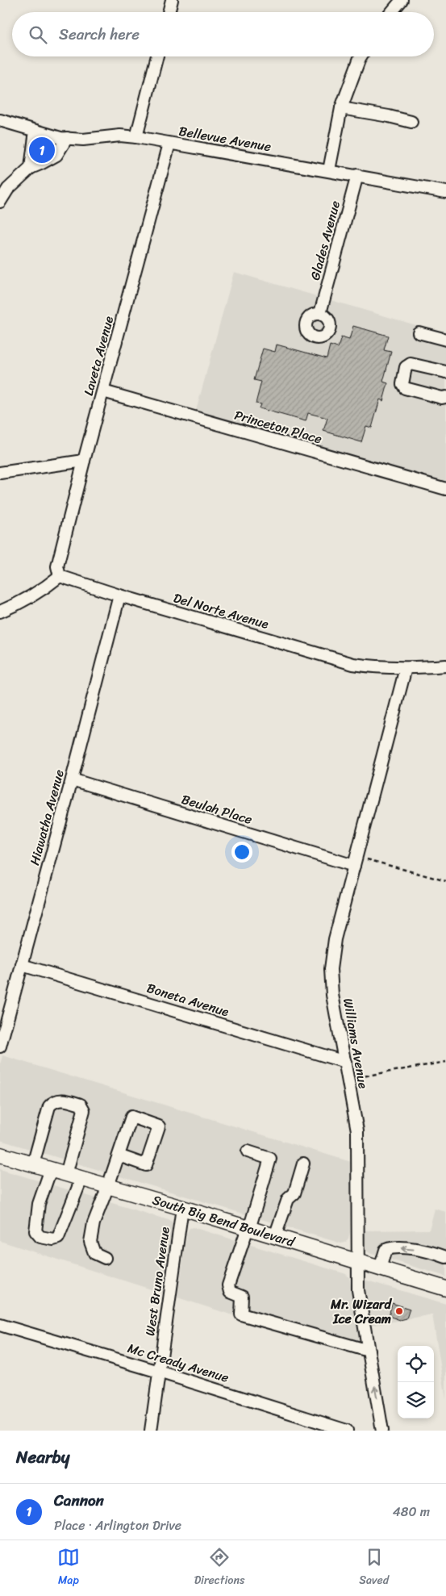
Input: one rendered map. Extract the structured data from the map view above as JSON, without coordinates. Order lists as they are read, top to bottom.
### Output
{
  "streets": {
    "main road": ["South Big Bend Boulevard"],
    "street": [
      "Bellevue Avenue",
      "Glades Avenue",
      "Laveta Avenue",
      "Princeton Place",
      "Del Norte Avenue",
      "Beulah Place",
      "Hiawatha Avenue",
      "Boneta Avenue",
      "Williams Avenue",
      "West Bruno Avenue",
      "Mc Cready Avenue"
    ]
  },
  "crossings": [
    ["Bellevue Avenue", "Glades Avenue"],
    ["Bellevue Avenue", "Laveta Avenue"],
    ["Laveta Avenue", "Princeton Place"],
    ["Laveta Avenue", "Del Norte Avenue"],
    ["Del Norte Avenue", "Hiawatha Avenue"],
    ["Del Norte Avenue", "Williams Avenue"],
    ["Beulah Place", "Hiawatha Avenue"],
    ["Beulah Place", "Williams Avenue"],
    ["Hiawatha Avenue", "Boneta Avenue"],
    ["Boneta Avenue", "Williams Avenue"],
    ["Williams Avenue", "South Big Bend Boulevard"],
    ["South Big Bend Boulevard", "West Bruno Avenue"],
    ["West Bruno Avenue", "Mc Cready Avenue"]
  ],
  "places": ["Mr. Wizard Ice Cream"],
  "page": {
    "search": "Search here",
    "pins": "1",
    "heading": "Nearby",
    "list": [
      {
        "mark": "1",
        "name": "Cannon",
        "note": "Place · Arlington Drive",
        "value": "480 m"
      }
    ],
    "nav": ["Map", "Directions", "Saved"]
  }
}
